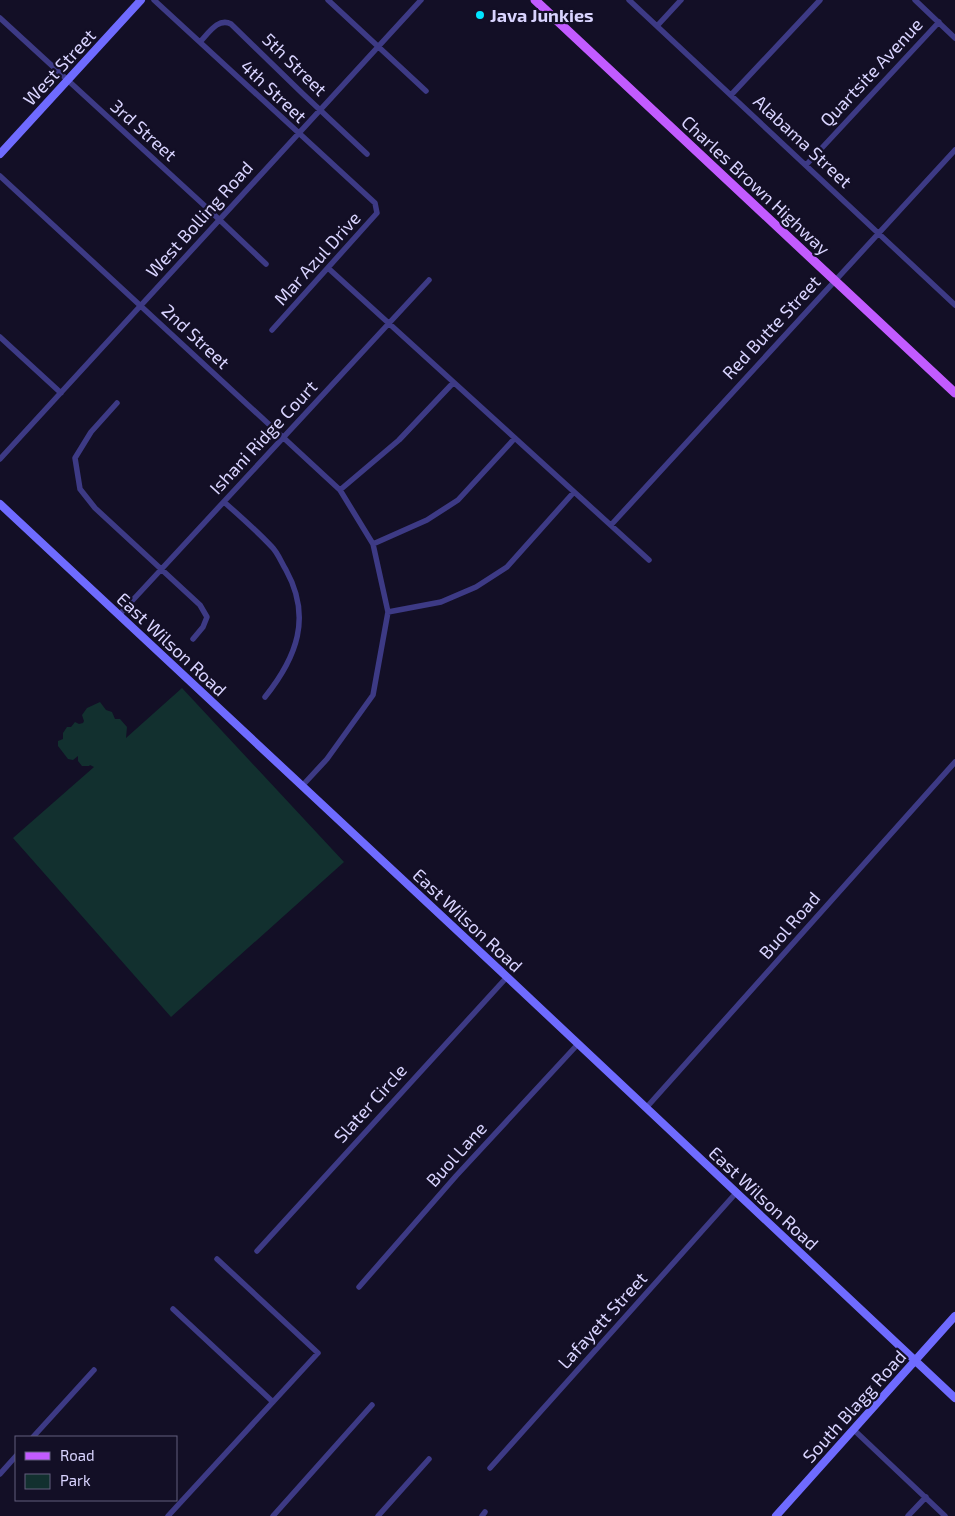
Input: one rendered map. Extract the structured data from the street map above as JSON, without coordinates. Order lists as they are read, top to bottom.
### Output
{
  "streets": {
    "main road": ["Charles Brown Highway"],
    "street": [
      "5th Street",
      "West Street",
      "Quartsite Avenue",
      "4th Street",
      "3rd Street",
      "Alabama Street",
      "West Bolling Road",
      "Mar Azul Drive",
      "Red Butte Street",
      "2nd Street",
      "Ishani Ridge Court",
      "East Wilson Road",
      "Buol Road",
      "Slater Circle",
      "Buol Lane",
      "Lafayett Street",
      "South Blagg Road"
    ]
  },
  "crossings": [
    ["5th Street", "4th Street"],
    ["5th Street", "West Bolling Road"],
    ["West Street", "3rd Street"],
    ["Quartsite Avenue", "Alabama Street"],
    ["4th Street", "West Bolling Road"],
    ["4th Street", "Mar Azul Drive"],
    ["3rd Street", "West Bolling Road"],
    ["Alabama Street", "Red Butte Street"],
    ["Charles Brown Highway", "Red Butte Street"],
    ["West Bolling Road", "2nd Street"],
    ["2nd Street", "Ishani Ridge Court"],
    ["Ishani Ridge Court", "East Wilson Road"],
    ["East Wilson Road", "Buol Road"],
    ["East Wilson Road", "Slater Circle"],
    ["East Wilson Road", "Buol Lane"],
    ["East Wilson Road", "Lafayett Street"],
    ["East Wilson Road", "South Blagg Road"]
  ],
  "places": ["Java Junkies"],
  "legend": ["Road", "Park"]
}
